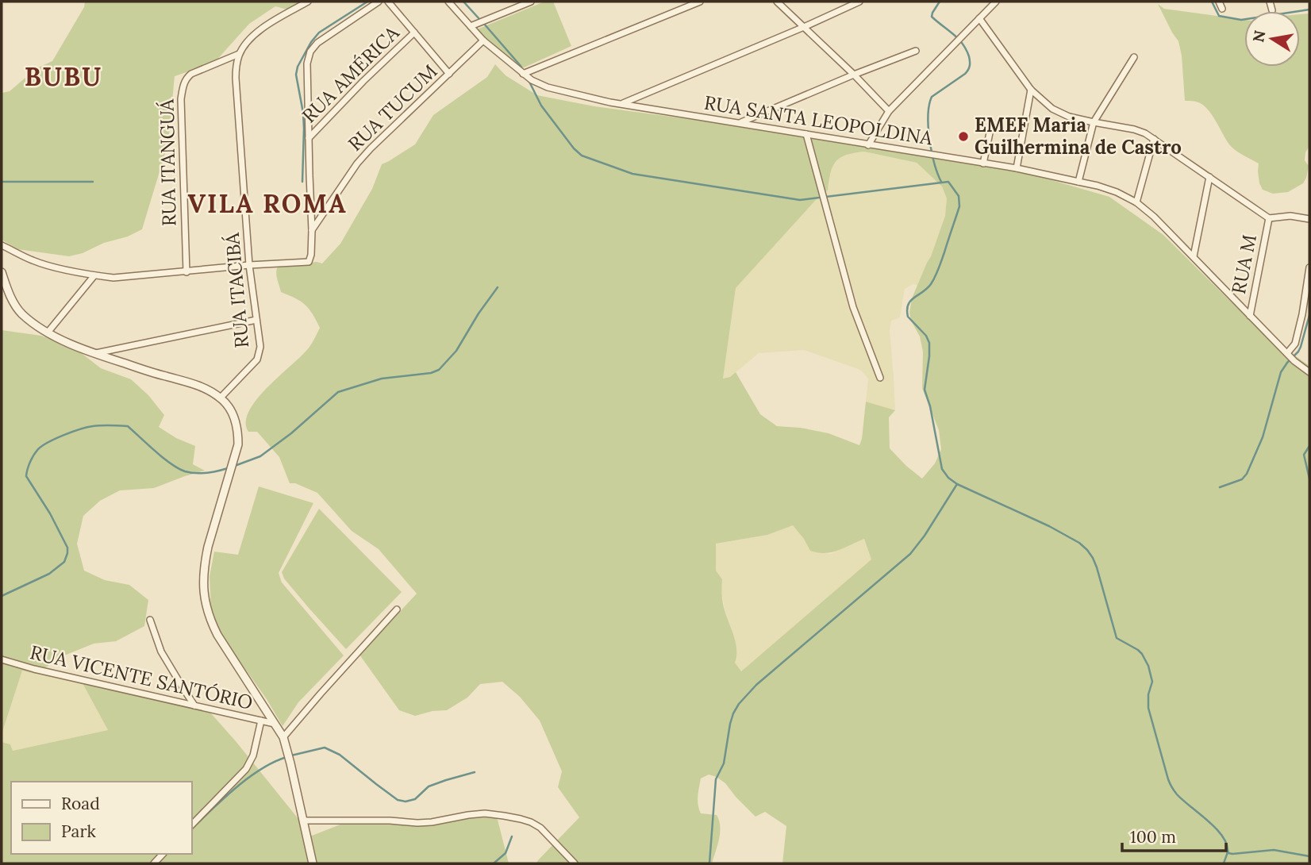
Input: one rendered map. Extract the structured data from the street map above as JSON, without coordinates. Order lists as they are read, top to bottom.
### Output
{
  "streets": {
    "street": [
      "RUA AMÉRICA",
      "RUA TUCUM",
      "RUA SANTA LEOPOLDINA",
      "RUA ITANGUÁ",
      "RUA M",
      "RUA ITACIBÁ",
      "RUA VICENTE SANTÓRIO"
    ]
  },
  "crossings": [
    ["RUA TUCUM", "RUA SANTA LEOPOLDINA"],
    ["RUA SANTA LEOPOLDINA", "RUA M"],
    ["RUA ITANGUÁ", "RUA ITACIBÁ"]
  ],
  "districts": ["BUBU", "VILA ROMA"],
  "places": ["EMEF Maria Guilhermina de Castro"],
  "legend": ["Road", "Park"],
  "scale_bar": "100 m",
  "north": "left"
}
